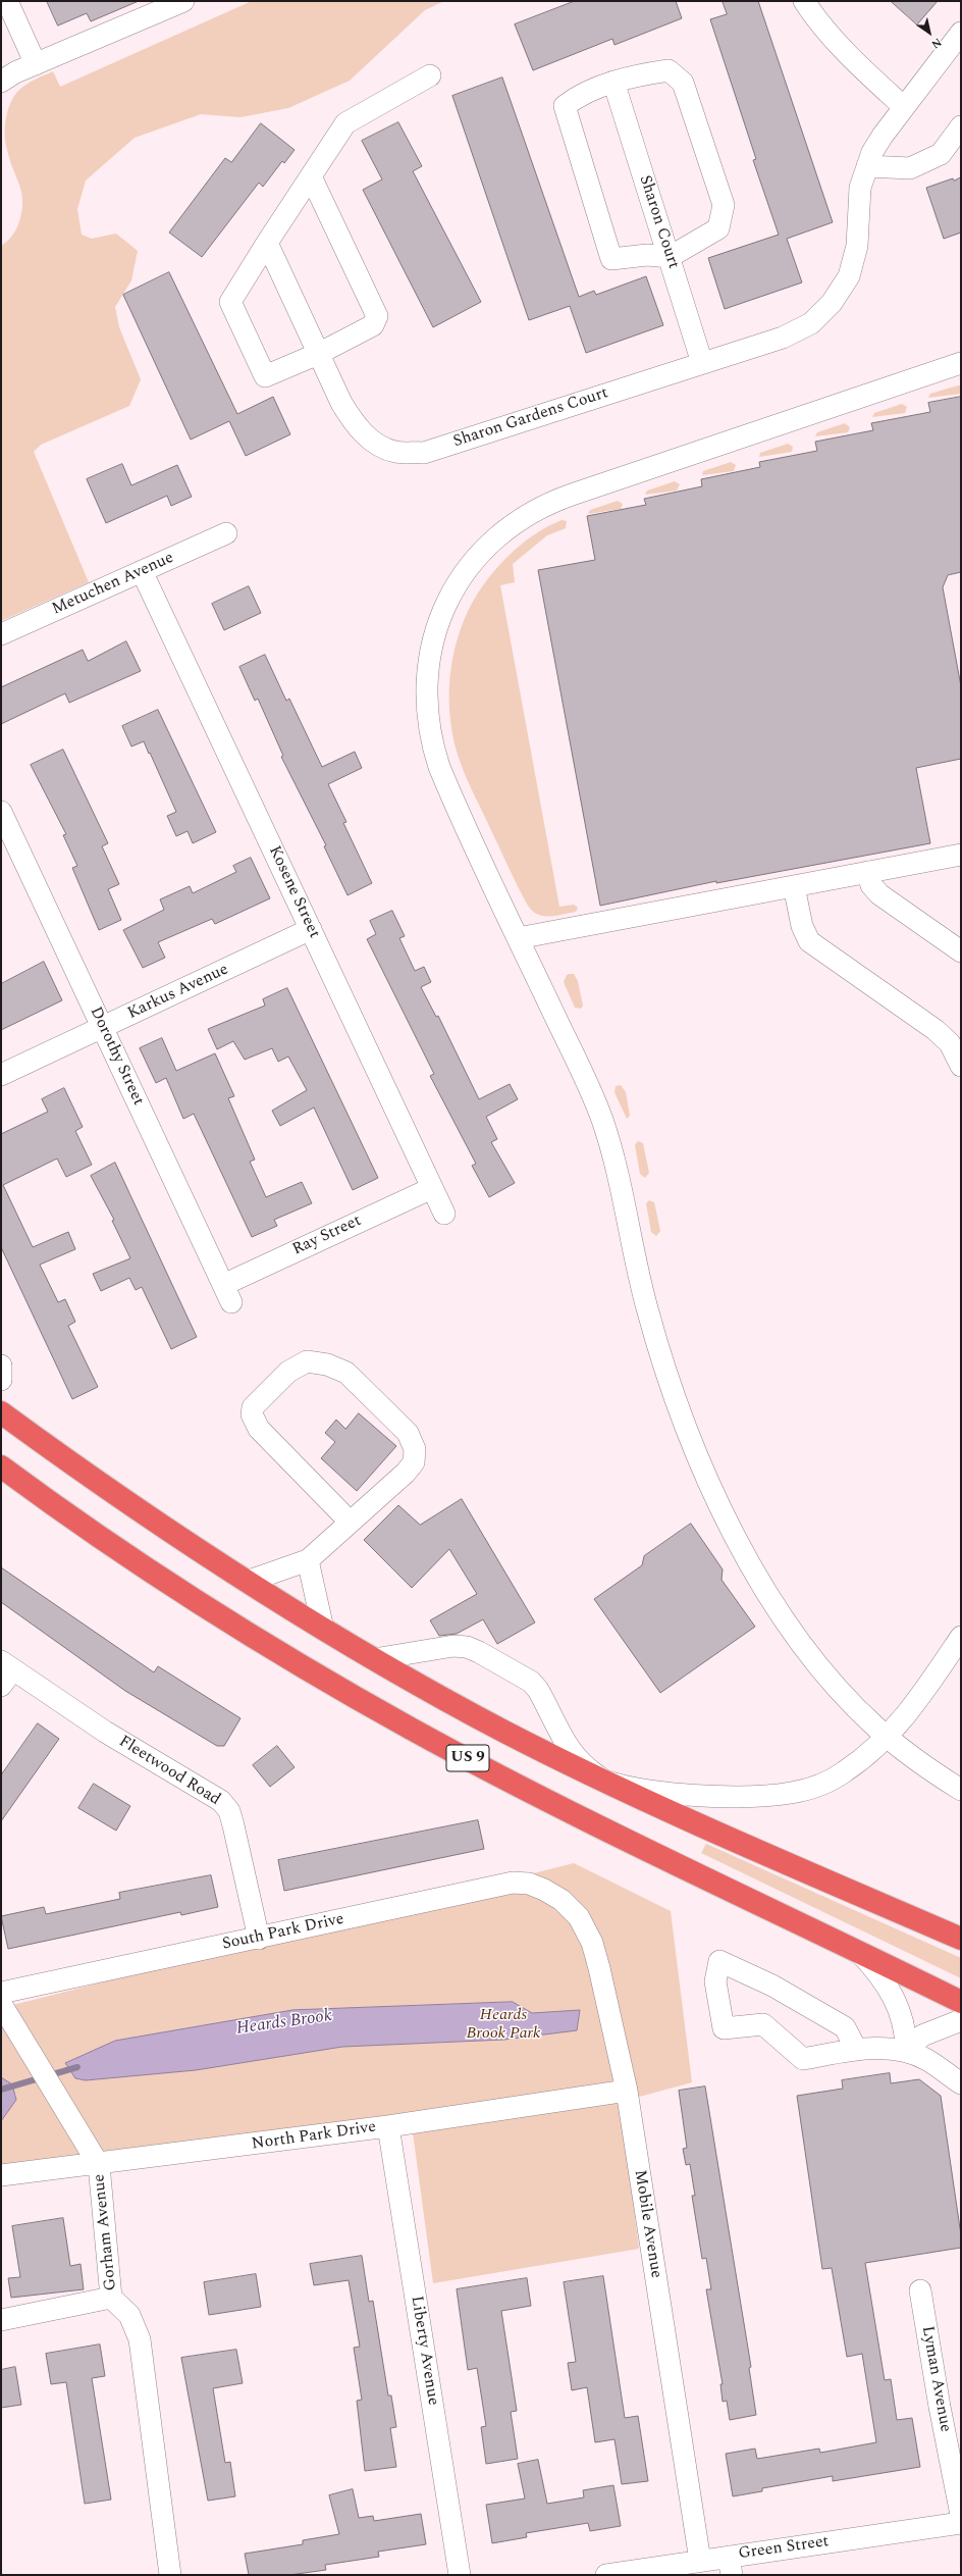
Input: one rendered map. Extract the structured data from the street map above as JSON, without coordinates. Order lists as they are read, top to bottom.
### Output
{
  "streets": {
    "highway": ["US 9"],
    "street": [
      "Sharon Court",
      "Sharon Gardens Court",
      "Metuchen Avenue",
      "Kosene Street",
      "Karkus Avenue",
      "Dorothy Street",
      "Ray Street",
      "Fleetwood Road",
      "South Park Drive",
      "North Park Drive",
      "Mobile Avenue",
      "Gorham Avenue",
      "Liberty Avenue",
      "Lyman Avenue",
      "Green Street"
    ]
  },
  "crossings": [
    ["Sharon Court", "Sharon Gardens Court"],
    ["Metuchen Avenue", "Kosene Street"],
    ["Kosene Street", "Karkus Avenue"],
    ["Kosene Street", "Ray Street"],
    ["Karkus Avenue", "Dorothy Street"],
    ["Dorothy Street", "Ray Street"],
    ["Fleetwood Road", "South Park Drive"],
    ["South Park Drive", "Mobile Avenue"],
    ["North Park Drive", "Mobile Avenue"],
    ["North Park Drive", "Gorham Avenue"],
    ["North Park Drive", "Liberty Avenue"],
    ["Mobile Avenue", "Green Street"]
  ],
  "water": ["Heards Brook"],
  "parks": ["Heards Brook Park"],
  "north": "bottom right"
}
